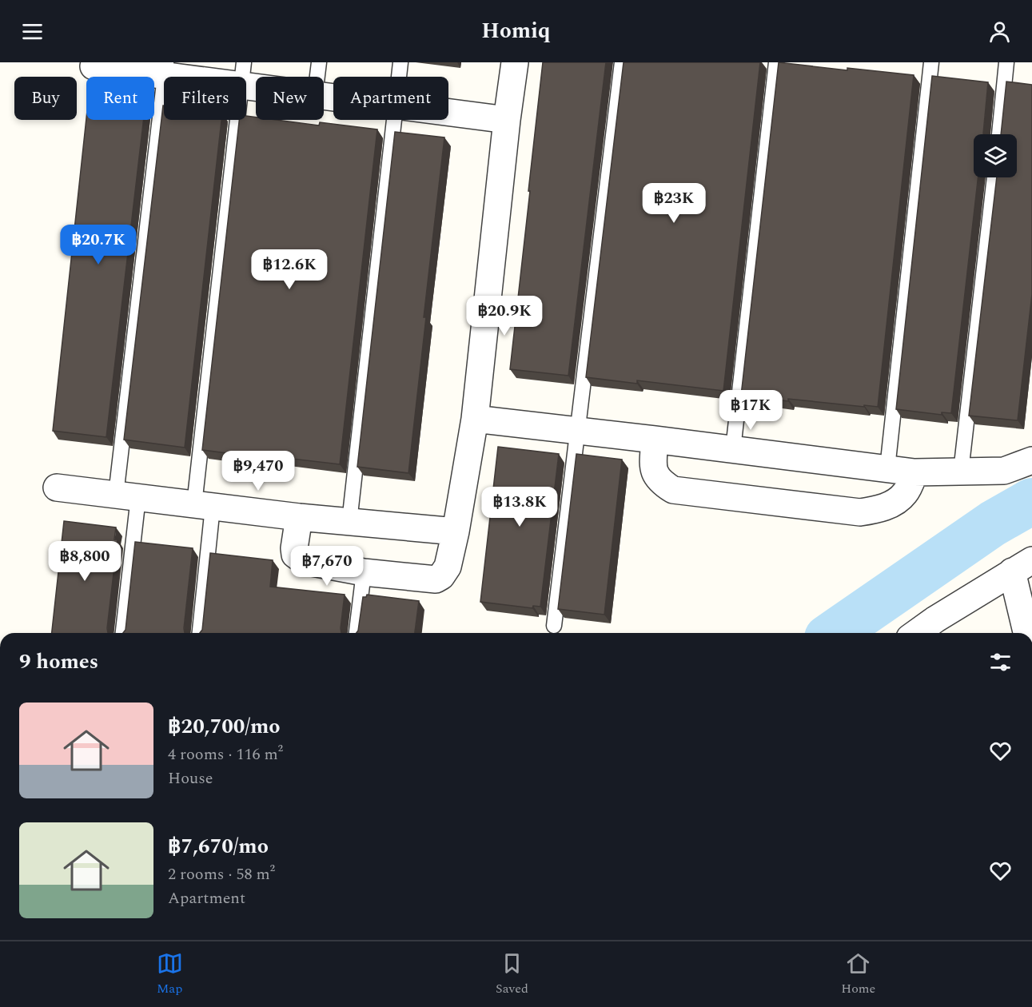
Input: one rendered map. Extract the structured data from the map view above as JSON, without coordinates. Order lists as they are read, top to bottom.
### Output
{
  "page": {
    "header": "Homiq",
    "chip": [
      "Buy",
      "Rent",
      "Filters",
      "New",
      "Apartment"
    ],
    "price": [
      "฿23K",
      "฿20.7K",
      "฿12.6K",
      "฿20.9K",
      "฿17K",
      "฿9,470",
      "฿13.8K",
      "฿8,800",
      "฿7,670"
    ],
    "heading": "9 homes",
    "list": [
      {
        "name": "฿20,700/mo",
        "note": "4 rooms · 116 m² · House"
      },
      {
        "name": "฿7,670/mo",
        "note": "2 rooms · 58 m² · Apartment"
      }
    ],
    "tabs": ["Map", "Saved", "Home"]
  }
}
